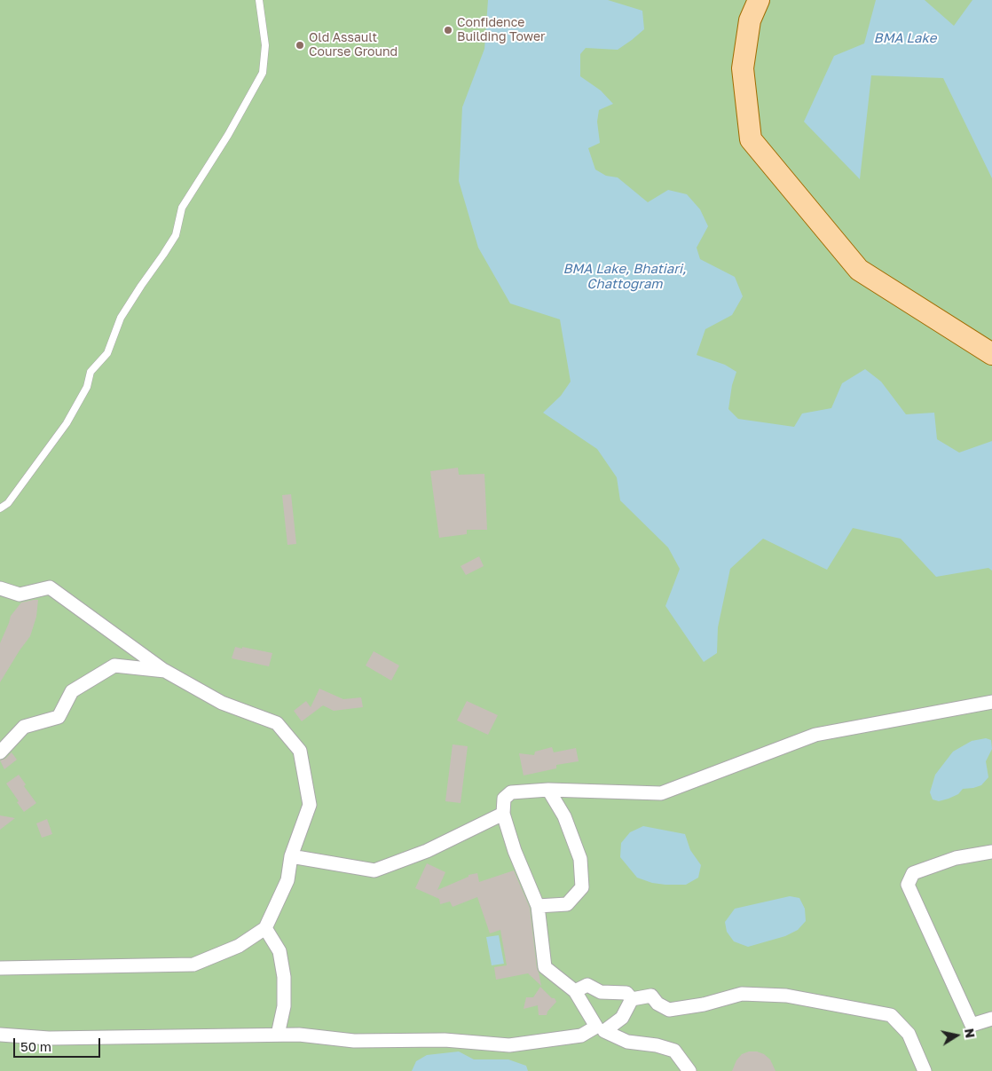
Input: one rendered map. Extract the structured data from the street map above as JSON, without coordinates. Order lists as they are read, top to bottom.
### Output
{
  "water": ["BMA Lake", "BMA Lake, Bhatiari, Chattogram"],
  "places": ["Confidence Building Tower", "Old Assault Course Ground"],
  "scale_bar": "50 m",
  "north": "right"
}
